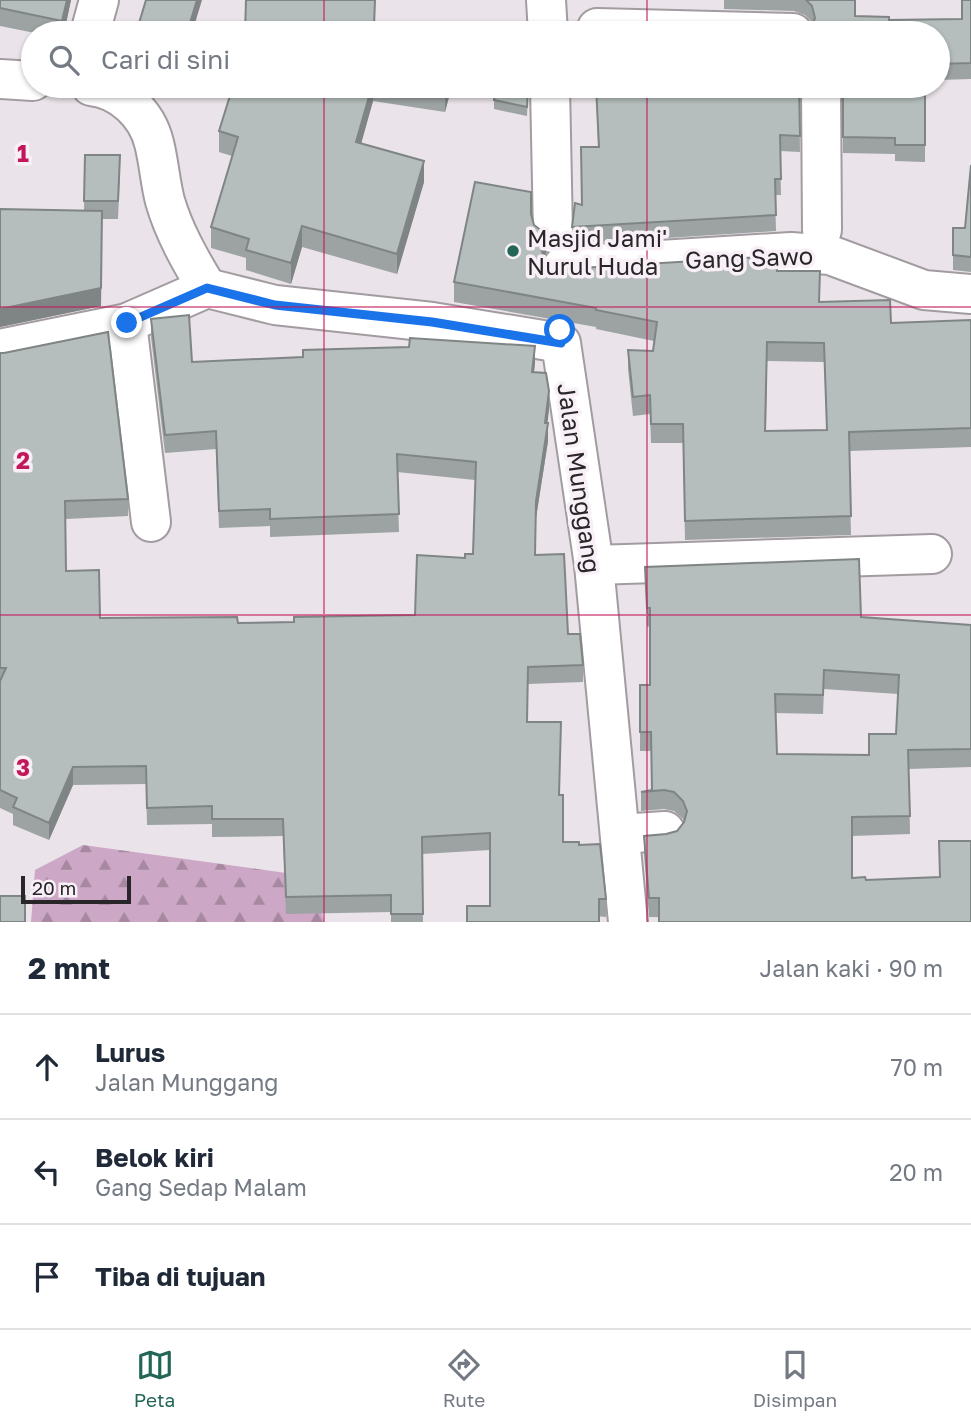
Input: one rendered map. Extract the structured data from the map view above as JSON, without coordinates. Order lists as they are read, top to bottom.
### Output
{
  "streets": {
    "street": ["Gang Sawo", "Jalan Munggang"]
  },
  "places": ["Masjid Jami' Nurul Huda"],
  "scale_bar": "20 m",
  "page": {
    "search": "Cari di sini",
    "scale": "20 m",
    "heading": ["2 mnt", "Jalan kaki · 90 m"],
    "list": [
      ["Lurus", "Jalan Munggang", "70 m"],
      ["Belok kiri", "Gang Sedap Malam", "20 m"],
      "Tiba di tujuan"
    ],
    "nav": ["Peta", "Rute", "Disimpan"]
  },
  "grid": {
    "rows": ["1", "2", "3"]
  }
}
